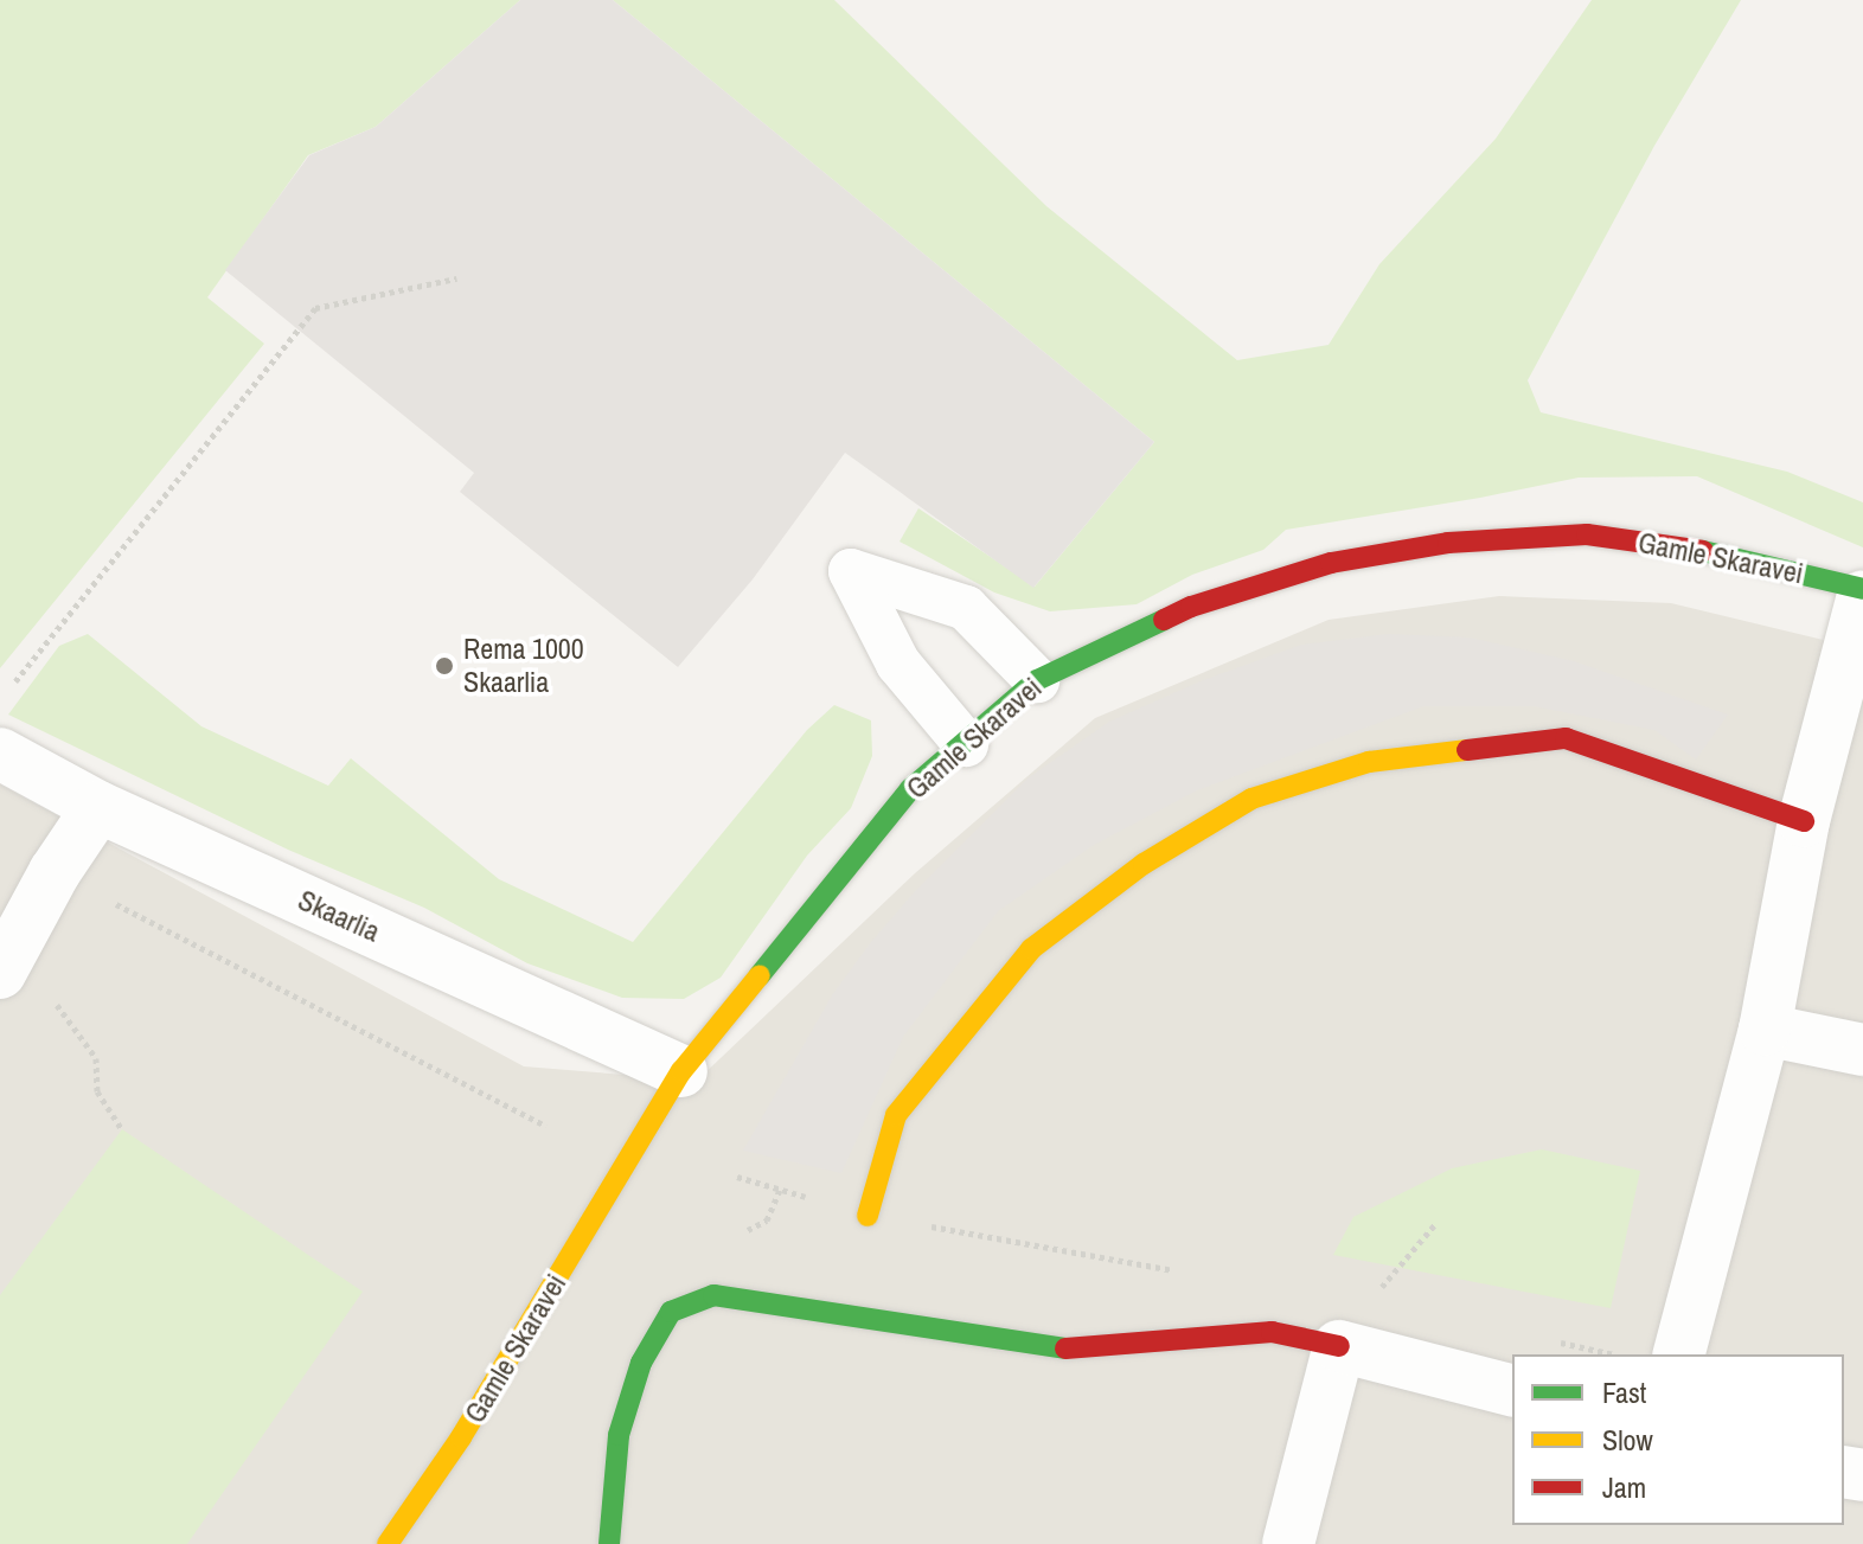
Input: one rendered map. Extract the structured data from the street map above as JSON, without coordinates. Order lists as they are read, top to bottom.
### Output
{
  "streets": {
    "street": ["Gamle Skaravei", "Skaarlia"]
  },
  "crossings": [
    ["Gamle Skaravei", "Skaarlia"]
  ],
  "places": ["Rema 1000 Skaarlia"],
  "legend": ["Fast", "Slow", "Jam"]
}
